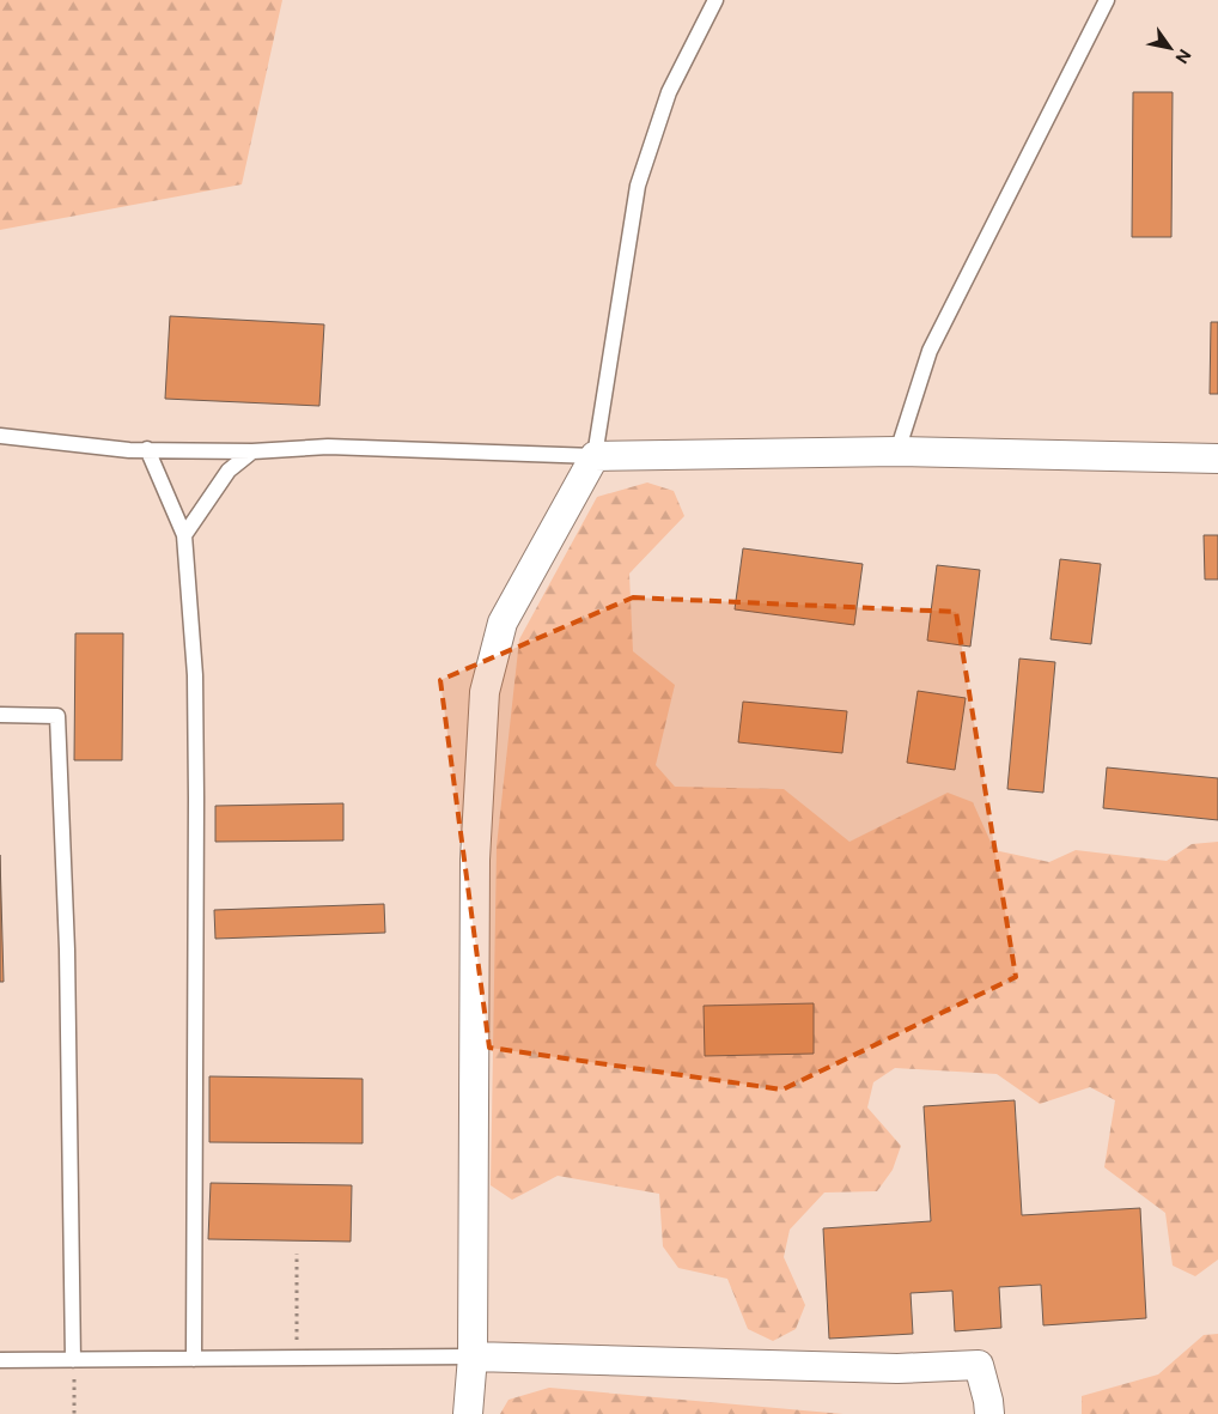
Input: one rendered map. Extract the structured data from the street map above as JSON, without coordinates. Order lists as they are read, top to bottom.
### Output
{
  "north": "bottom right"
}
